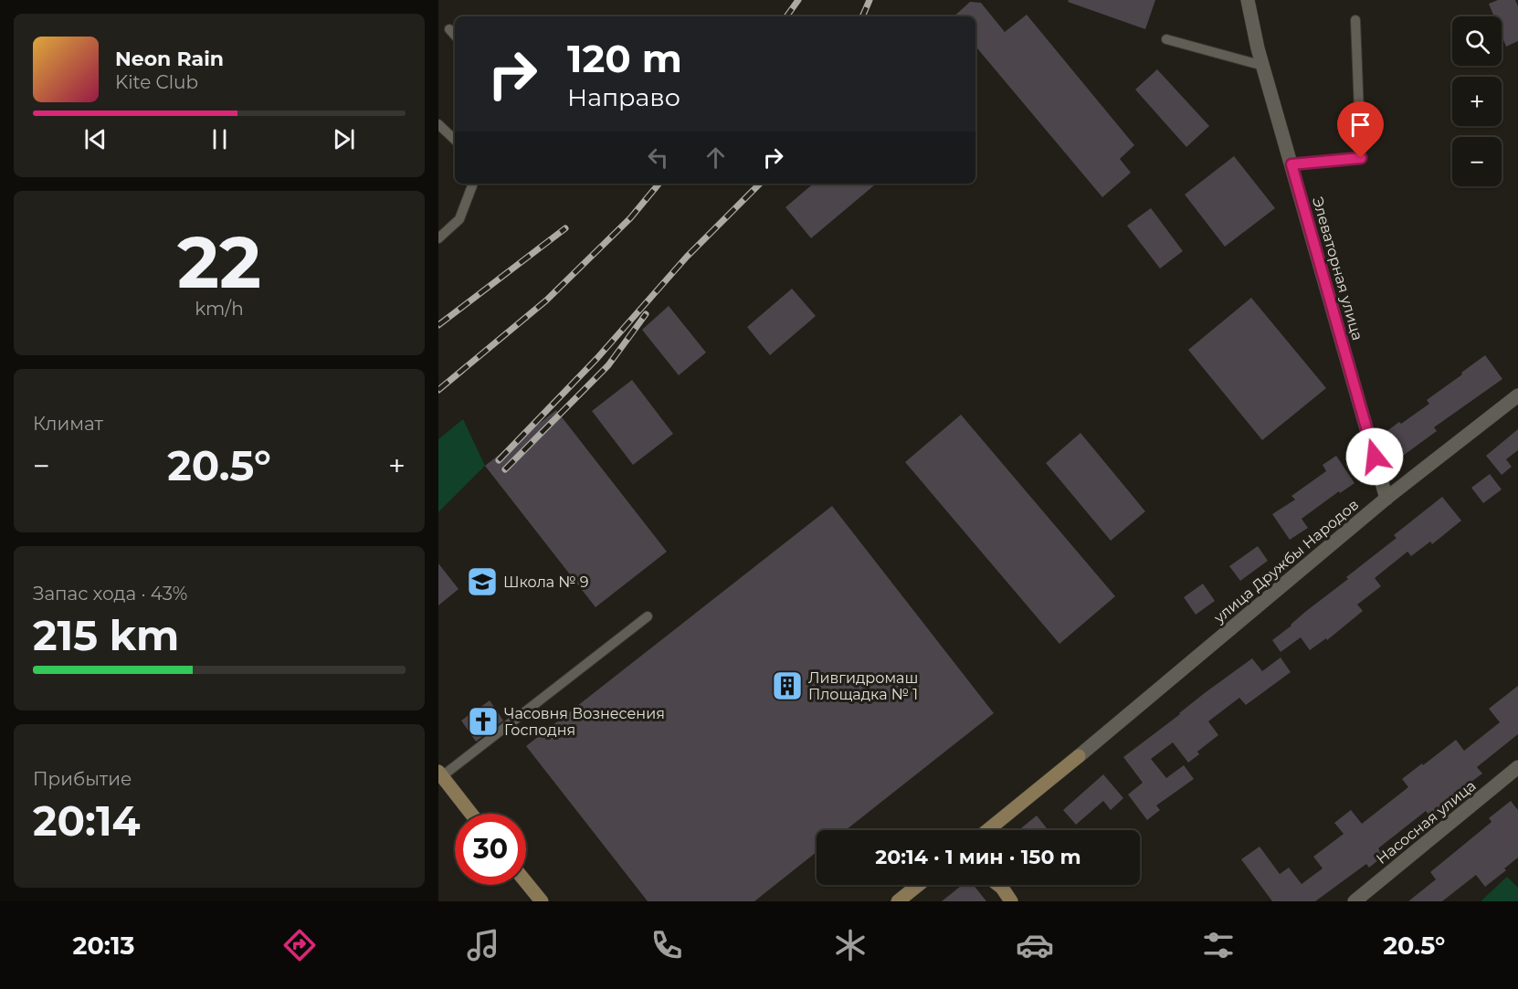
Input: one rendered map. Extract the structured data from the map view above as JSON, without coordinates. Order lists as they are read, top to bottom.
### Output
{
  "streets": {
    "street": ["Элеваторная улица", "улица Дружбы Народов", "Насосная улица"]
  },
  "crossings": [
    ["Элеваторная улица", "улица Дружбы Народов"]
  ],
  "places": {
    "school or university": ["Школа № 9"],
    "building": ["Ливгидромаш Площадка № 1"],
    "church": ["Часовня Вознесения Господня"]
  },
  "page": {
    "map_buttons": ["+", "−"],
    "turn": ["120 m", "Направо"],
    "song": ["Neon Rain", "Kite Club"],
    "tile": [
      ["22", "km/h"],
      "Климат",
      ["Запас хода · 43%", "215 km"],
      ["Прибытие", "20:14"]
    ],
    "heat": ["−", "20.5°", "+"],
    "limit": "30",
    "trip": "20:14 · 1 мин · 150 m",
    "tabs": ["20:13", "20.5°"]
  }
}
